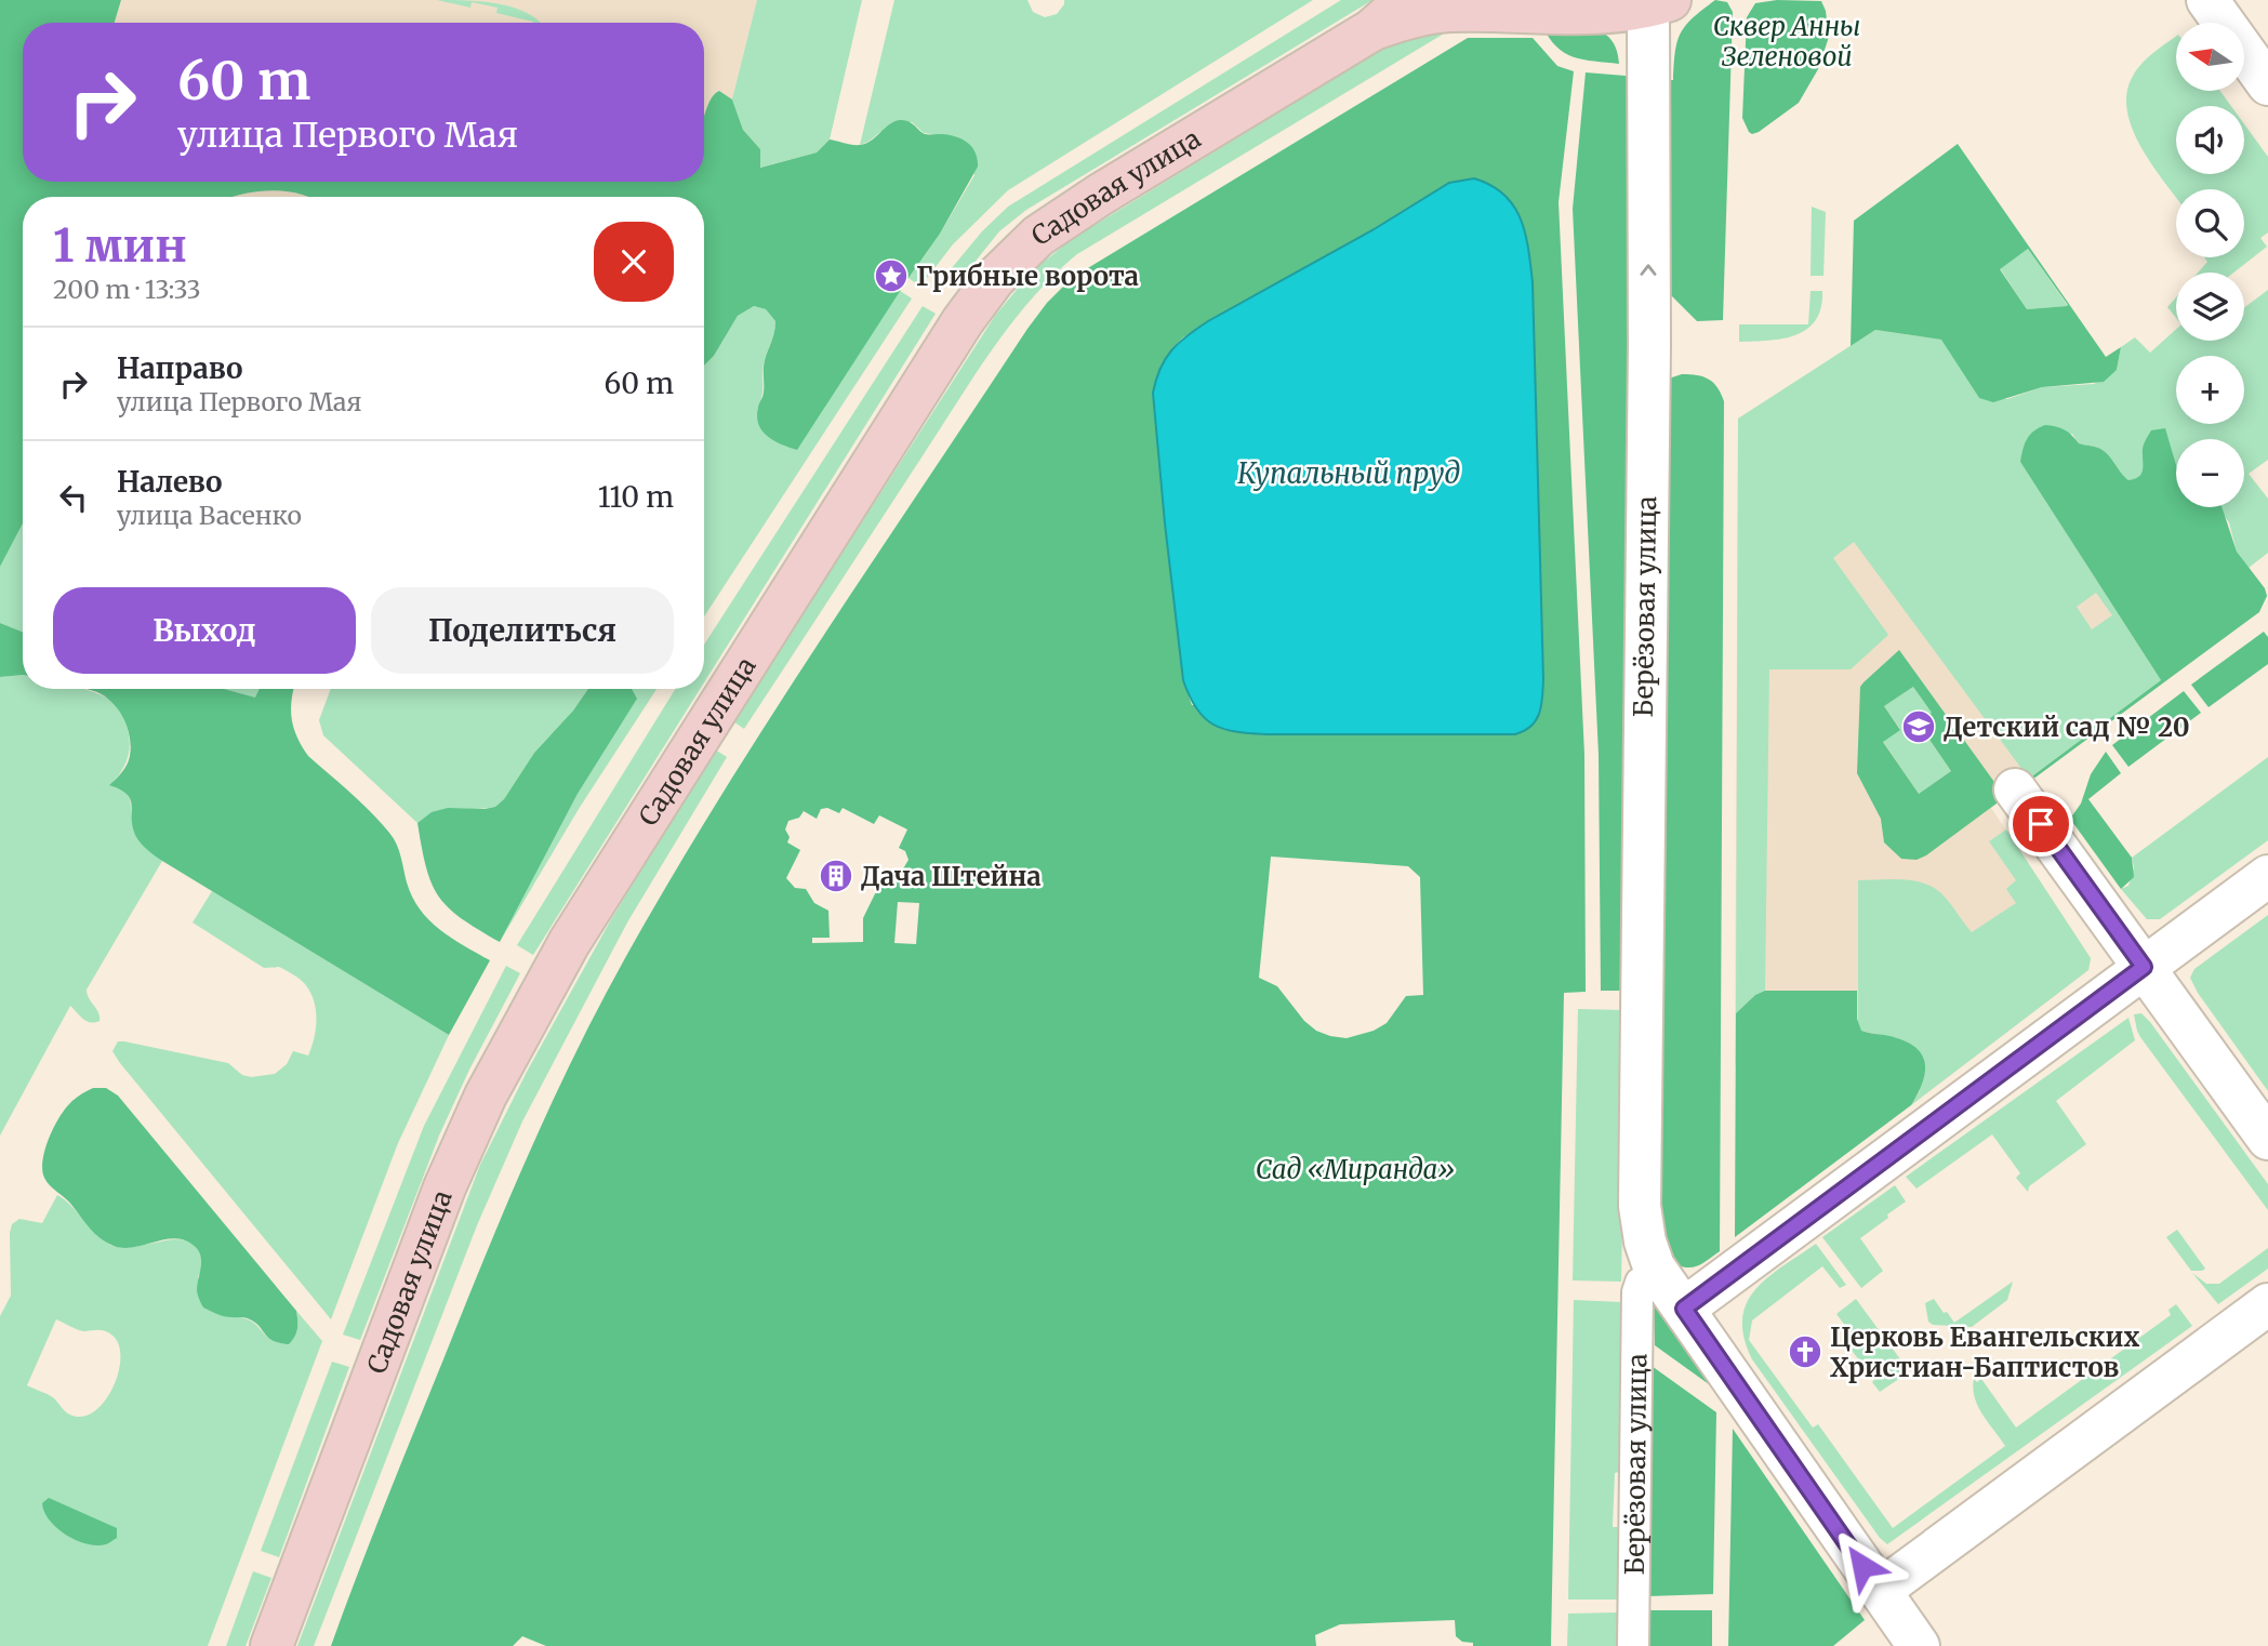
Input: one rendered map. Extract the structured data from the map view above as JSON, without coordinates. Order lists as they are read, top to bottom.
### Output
{
  "streets": {
    "main road": ["Садовая улица"],
    "street": ["Берёзовая улица"]
  },
  "crossings": [
    ["Садовая улица", "Берёзовая улица"]
  ],
  "one_way": ["Берёзовая улица"],
  "water": ["Купальный пруд"],
  "parks": ["Сквер Анны Зеленовой", "Сад «Миранда»"],
  "places": {
    "place": ["Грибные ворота"],
    "school or university": ["Детский сад № 20"],
    "building": ["Дача Штейна"],
    "church": ["Церковь Евангельских Христиан-Баптистов"]
  },
  "north": "left",
  "page": {
    "map_buttons": ["+", "−"],
    "turn": ["60 m", "улица Первого Мая"],
    "heading": ["1 мин", "200 m · 13:33"],
    "list": [
      {
        "name": "Направо",
        "note": "улица Первого Мая",
        "value": "60 m"
      },
      {
        "name": "Налево",
        "note": "улица Васенко",
        "value": "110 m"
      }
    ],
    "buttons": ["Выход", "Поделиться"]
  }
}
